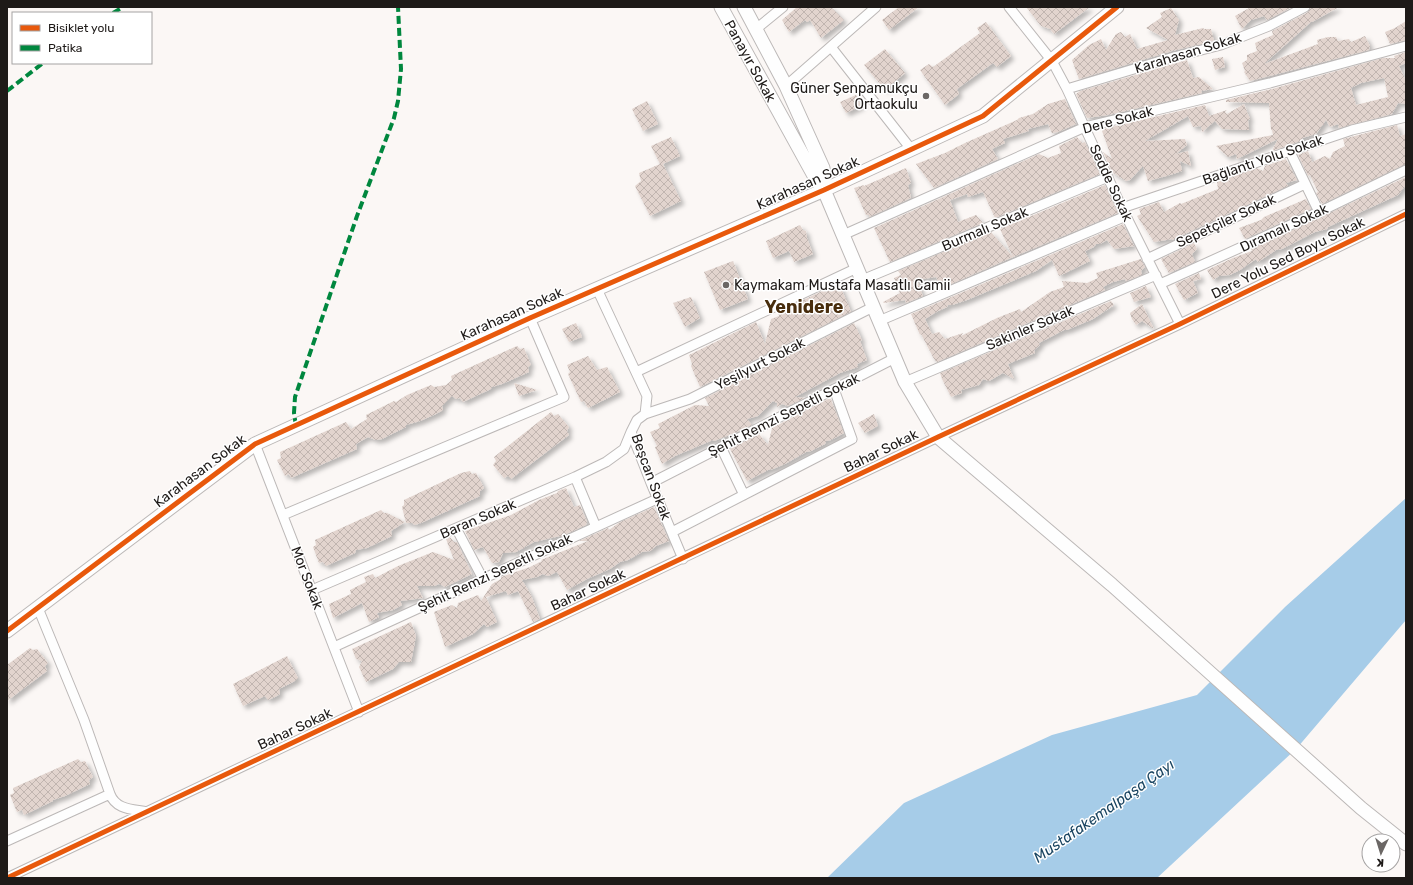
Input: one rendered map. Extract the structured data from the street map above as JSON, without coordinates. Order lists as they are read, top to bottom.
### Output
{
  "streets": {
    "street": [
      "Karahasan Sokak",
      "Panayır Sokak",
      "Dere Sokak",
      "Bağlantı Yolu Sokak",
      "Sedde Sokak",
      "Sepetçiler Sokak",
      "Dıramalı Sokak",
      "Burmalı Sokak",
      "Dere Yolu Sed Boyu Sokak",
      "Sakinler Sokak",
      "Yeşilyurt Sokak",
      "Şehit Remzi Sepetli Sokak",
      "Bahar Sokak",
      "Beşcan Sokak",
      "Baran Sokak",
      "Mor Sokak"
    ]
  },
  "crossings": [
    ["Karahasan Sokak", "Panayır Sokak"],
    ["Karahasan Sokak", "Sedde Sokak"],
    ["Karahasan Sokak", "Beşcan Sokak"],
    ["Karahasan Sokak", "Mor Sokak"],
    ["Dere Sokak", "Sedde Sokak"],
    ["Bağlantı Yolu Sokak", "Sedde Sokak"],
    ["Sedde Sokak", "Sepetçiler Sokak"],
    ["Sedde Sokak", "Dıramalı Sokak"],
    ["Sedde Sokak", "Burmalı Sokak"],
    ["Sedde Sokak", "Dere Yolu Sed Boyu Sokak"],
    ["Sedde Sokak", "Sakinler Sokak"],
    ["Sedde Sokak", "Bahar Sokak"],
    ["Burmalı Sokak", "Beşcan Sokak"],
    ["Dere Yolu Sed Boyu Sokak", "Bahar Sokak"],
    ["Yeşilyurt Sokak", "Beşcan Sokak"],
    ["Şehit Remzi Sepetli Sokak", "Bahar Sokak"],
    ["Şehit Remzi Sepetli Sokak", "Beşcan Sokak"],
    ["Şehit Remzi Sepetli Sokak", "Mor Sokak"],
    ["Bahar Sokak", "Beşcan Sokak"],
    ["Bahar Sokak", "Mor Sokak"],
    ["Beşcan Sokak", "Baran Sokak"],
    ["Baran Sokak", "Mor Sokak"]
  ],
  "districts": ["Yenidere"],
  "water": ["Mustafakemalpaşa Çayı"],
  "places": ["Güner Şenpamukçu Ortaokulu", "Kaymakam Mustafa Masatlı Camii"],
  "legend": ["Bisiklet yolu", "Patika"],
  "north": "bottom"
}
